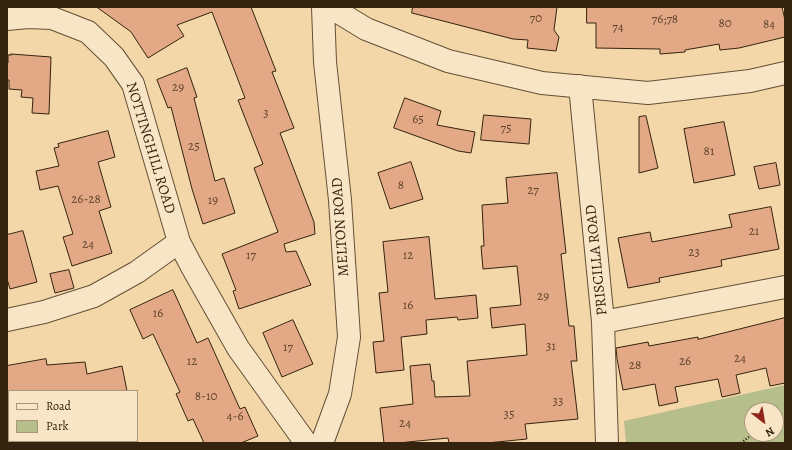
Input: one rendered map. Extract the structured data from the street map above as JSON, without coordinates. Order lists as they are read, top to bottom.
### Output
{
  "streets": {
    "street": ["NOTTINGHILL ROAD", "MELTON ROAD", "PRISCILLA ROAD"]
  },
  "house_numbers": [
    "70",
    "76;78",
    "80",
    "84",
    "74",
    "29",
    "3",
    "65",
    "75",
    "25",
    "81",
    "8",
    "27",
    "26-28",
    "19",
    "21",
    "24",
    "23",
    "17",
    "12",
    "29",
    "16",
    "16",
    "31",
    "17",
    "24",
    "12",
    "26",
    "28",
    "8-10",
    "33",
    "35",
    "4-6",
    "24"
  ],
  "legend": ["Road", "Park"],
  "north": "bottom right"
}
